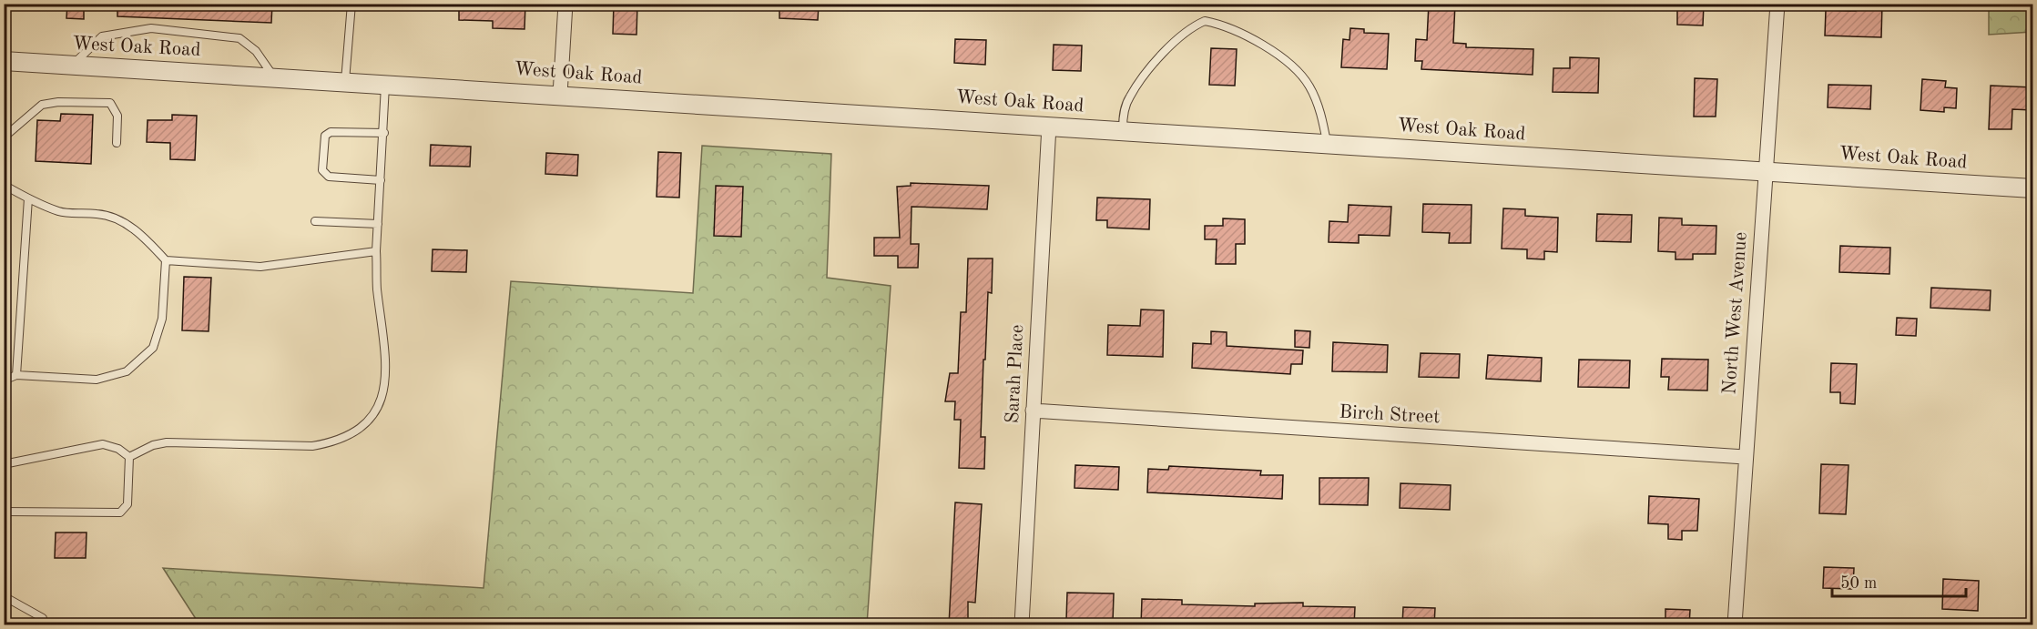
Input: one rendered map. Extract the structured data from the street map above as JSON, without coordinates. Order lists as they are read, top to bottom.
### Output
{
  "streets": {
    "street": [
      "West Oak Road",
      "North West Avenue",
      "Sarah Place",
      "Birch Street"
    ]
  },
  "crossings": [
    ["West Oak Road", "North West Avenue"],
    ["West Oak Road", "Sarah Place"],
    ["North West Avenue", "Birch Street"],
    ["Sarah Place", "Birch Street"]
  ],
  "scale_bar": "50 m"
}
